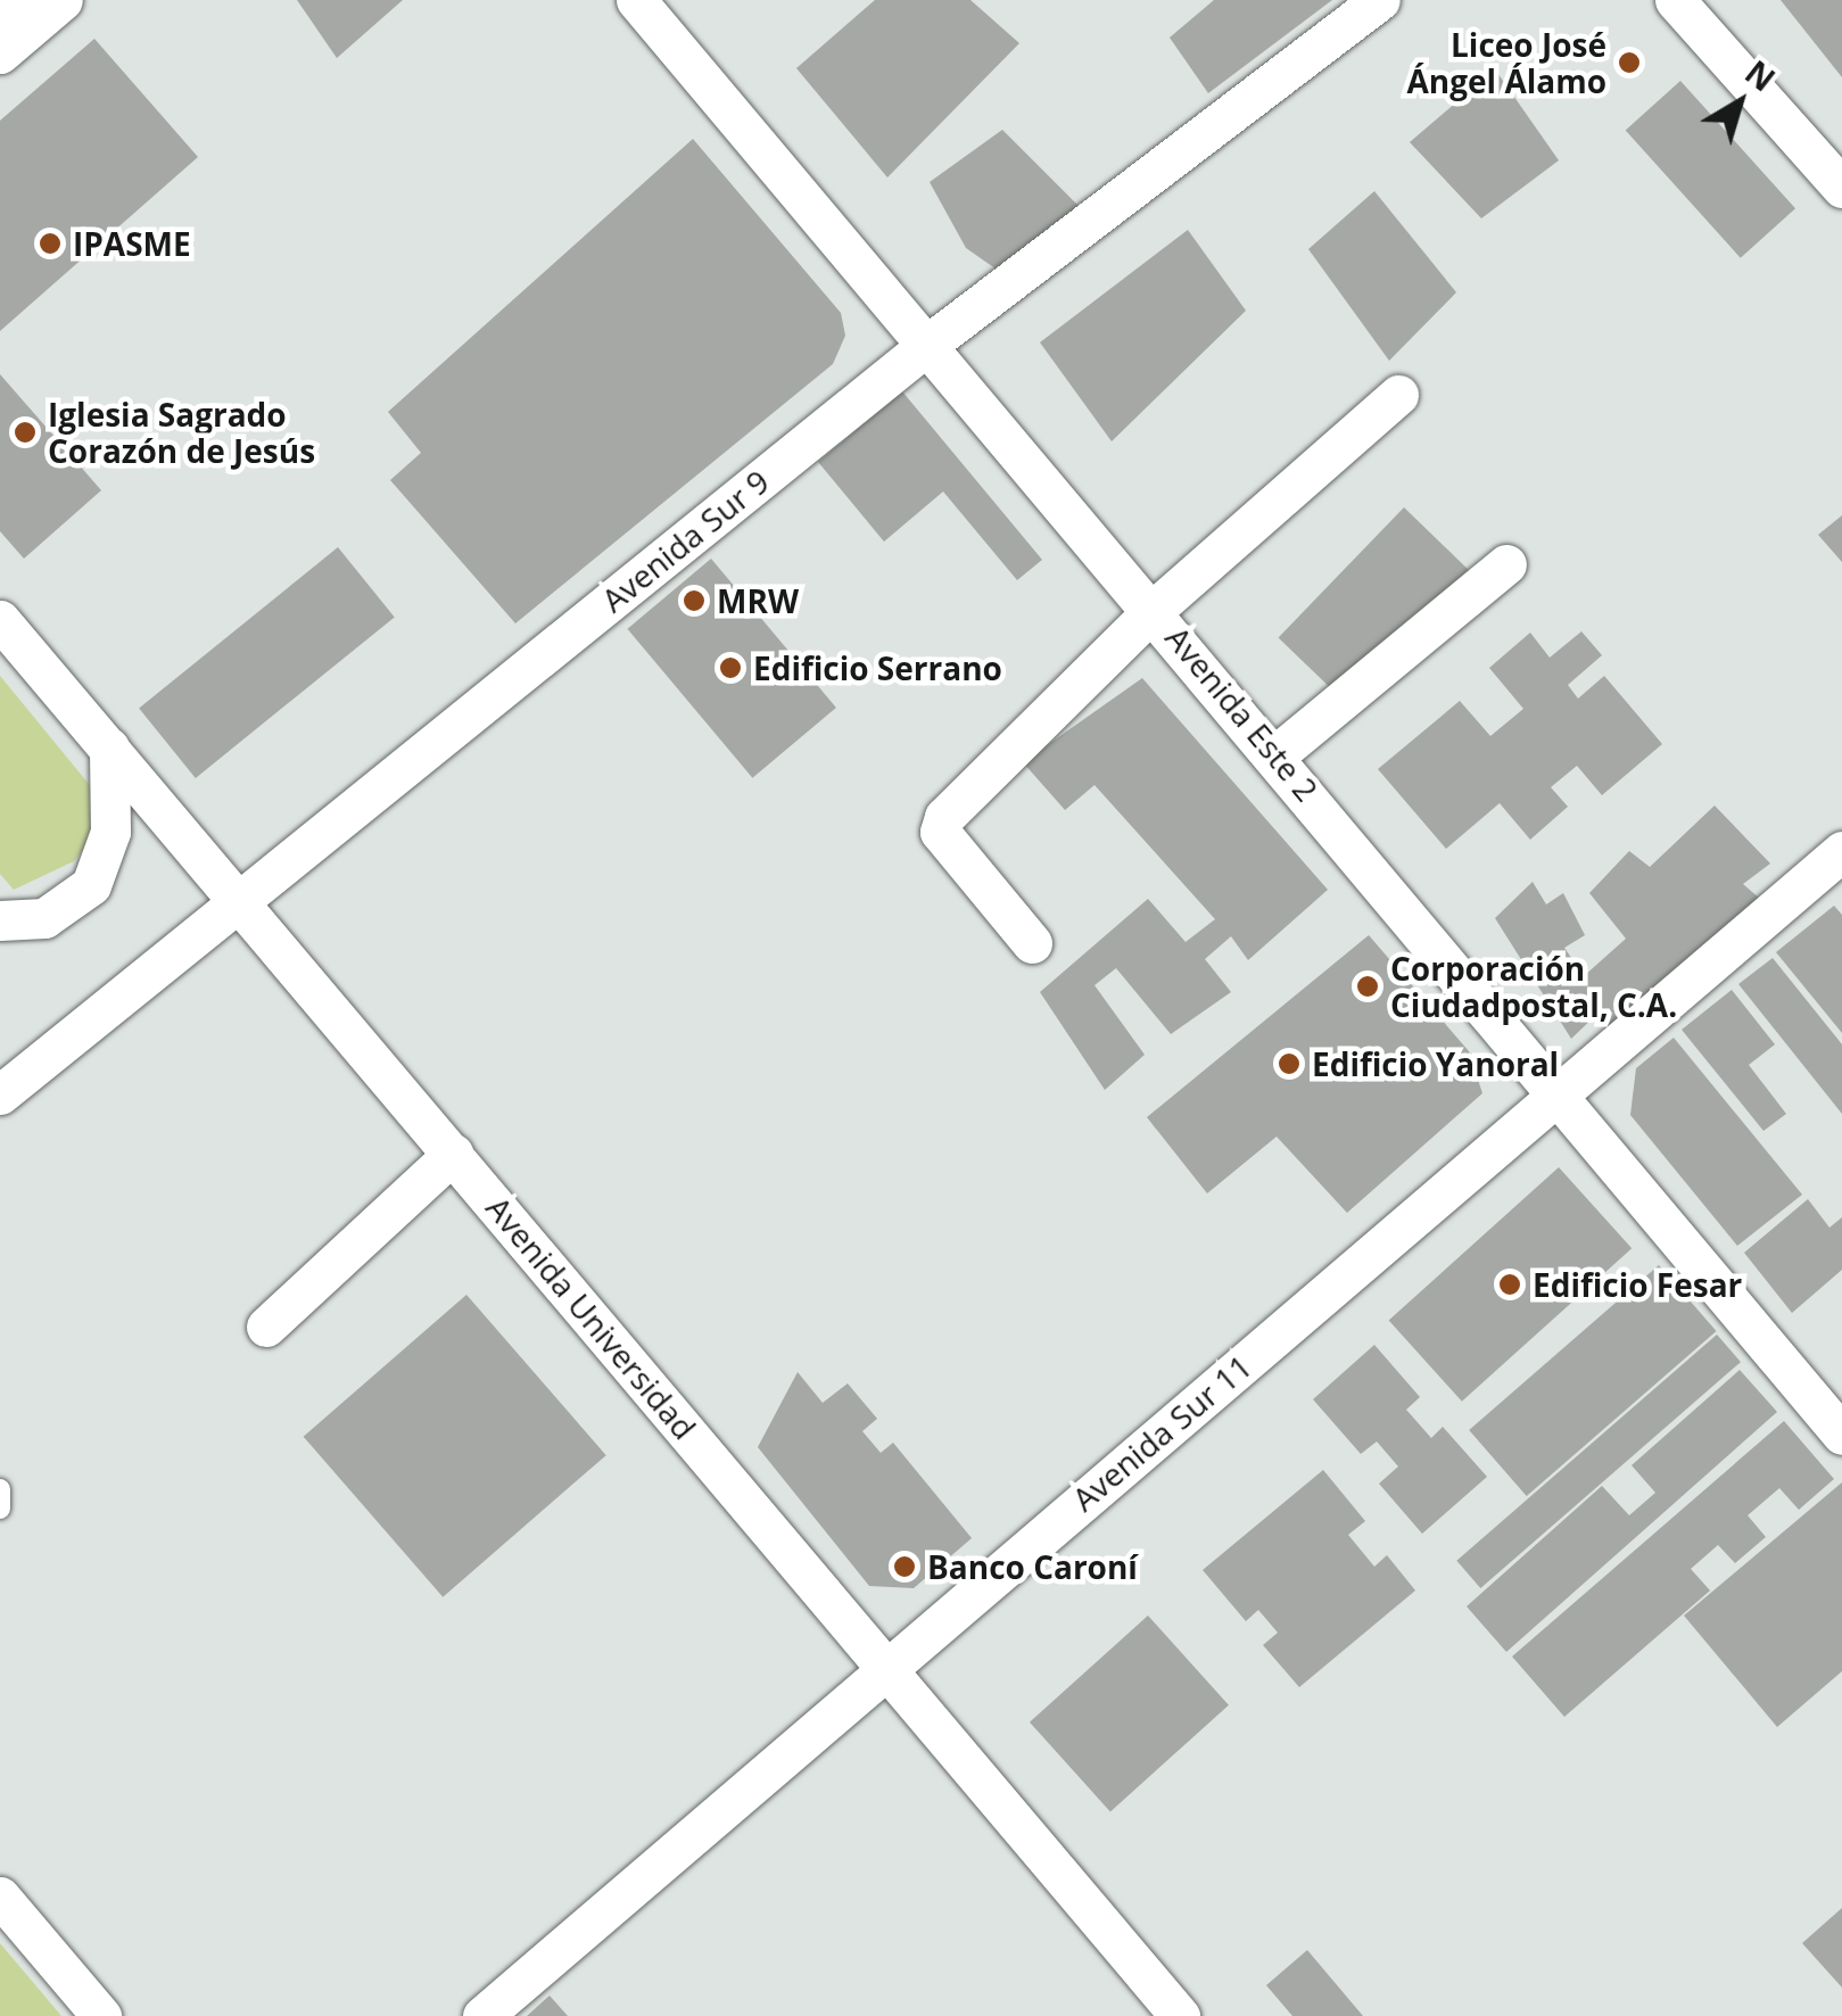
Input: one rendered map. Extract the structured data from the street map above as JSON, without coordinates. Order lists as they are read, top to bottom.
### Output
{
  "streets": {
    "street": [
      "Avenida Sur 9",
      "Avenida Este 2",
      "Avenida Universidad",
      "Avenida Sur 11"
    ]
  },
  "crossings": [
    ["Avenida Sur 9", "Avenida Este 2"],
    ["Avenida Sur 9", "Avenida Universidad"],
    ["Avenida Este 2", "Avenida Sur 11"],
    ["Avenida Universidad", "Avenida Sur 11"]
  ],
  "places": [
    "Liceo José Ángel Álamo",
    "IPASME",
    "Iglesia Sagrado Corazón de Jesús",
    "MRW",
    "Edificio Serrano",
    "Corporación Ciudadpostal, C.A.",
    "Edificio Yanoral",
    "Edificio Fesar",
    "Banco Caroní"
  ],
  "north": "top right"
}
